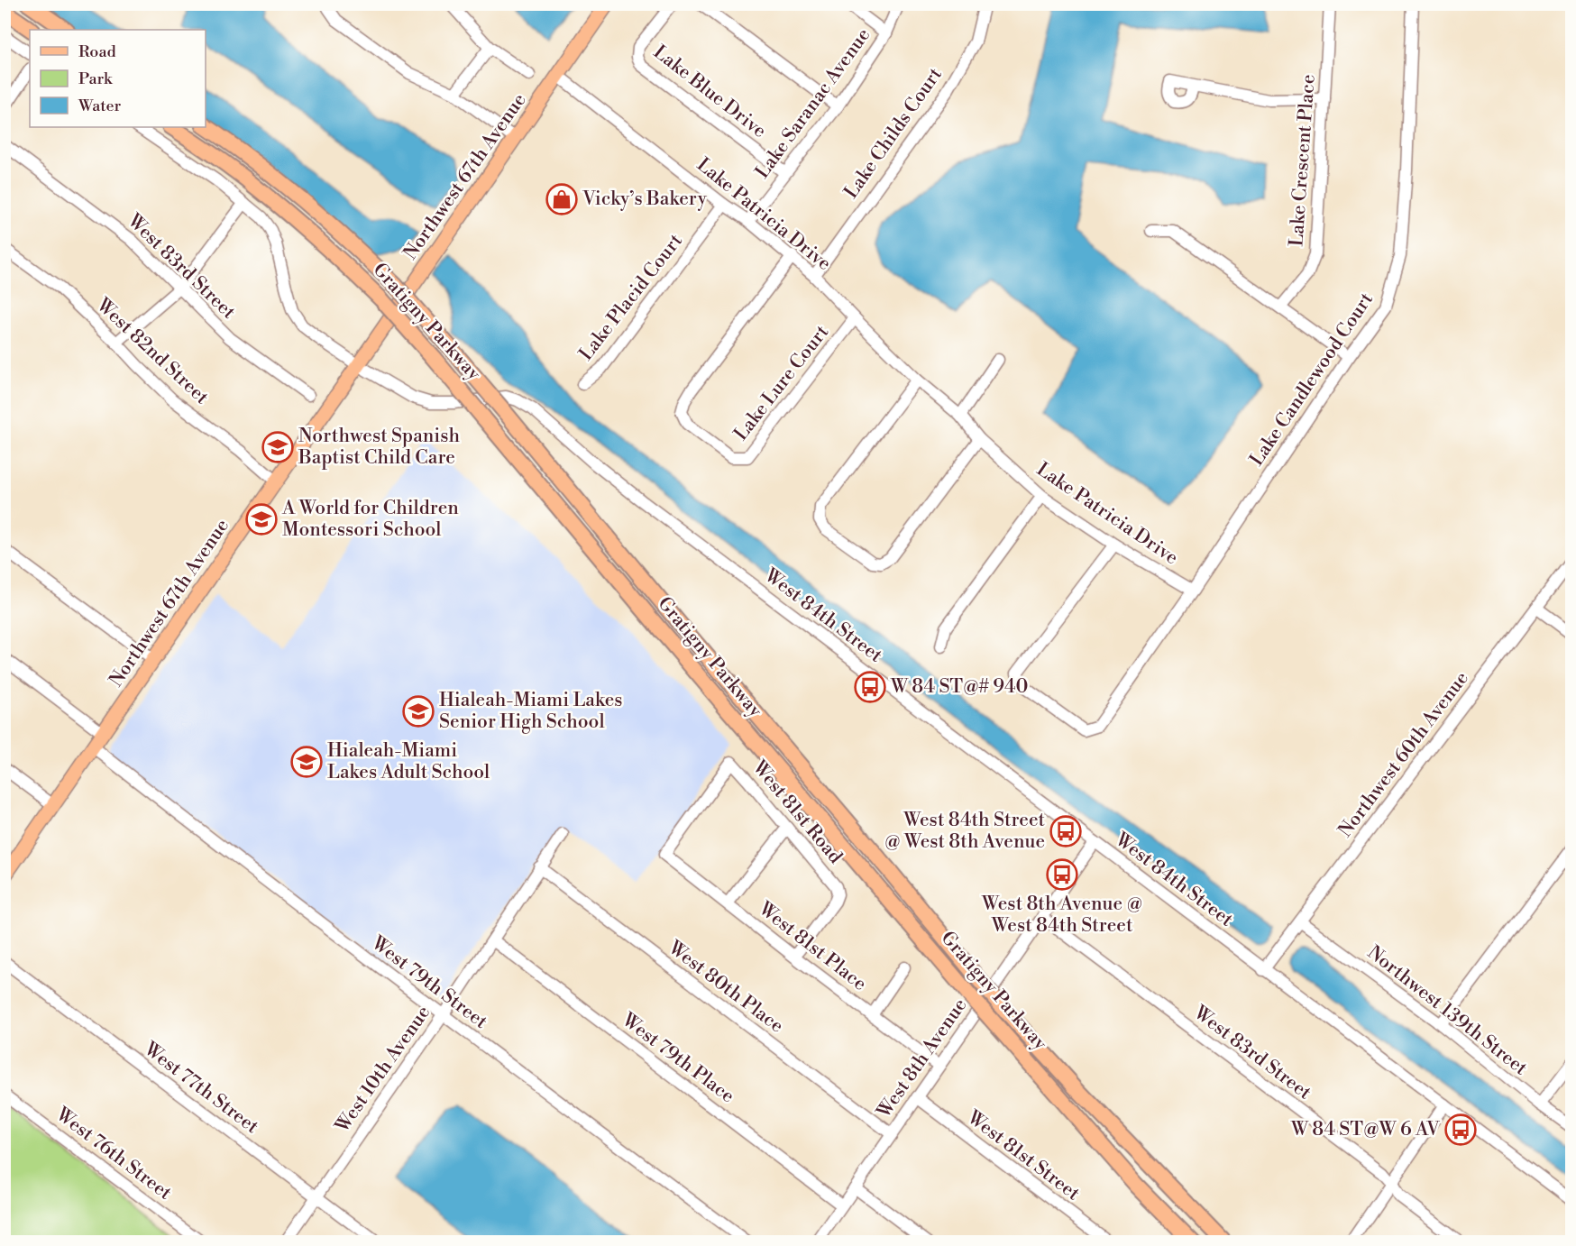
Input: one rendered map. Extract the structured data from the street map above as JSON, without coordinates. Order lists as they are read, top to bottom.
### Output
{
  "streets": {
    "highway": ["Gratigny Parkway"],
    "main road": ["Northwest 67th Avenue"],
    "street": [
      "Lake Blue Drive",
      "Lake Saranac Avenue",
      "Lake Childs Court",
      "Lake Crescent Place",
      "Lake Patricia Drive",
      "West 83rd Street",
      "Lake Placid Court",
      "West 82nd Street",
      "Lake Candlewood Court",
      "Lake Lure Court",
      "West 84th Street",
      "Northwest 60th Avenue",
      "West 81st Road",
      "West 81st Place",
      "West 79th Street",
      "West 80th Place",
      "Northwest 139th Street",
      "West 79th Place",
      "West 8th Avenue",
      "West 10th Avenue",
      "West 77th Street",
      "West 76th Street",
      "West 81st Street"
    ]
  },
  "crossings": [
    ["Lake Blue Drive", "Lake Saranac Avenue"],
    ["Lake Saranac Avenue", "Lake Patricia Drive"],
    ["Lake Childs Court", "Lake Patricia Drive"],
    ["Northwest 67th Avenue", "Lake Patricia Drive"],
    ["Northwest 67th Avenue", "West 82nd Street"],
    ["Northwest 67th Avenue", "West 84th Street"],
    ["Northwest 67th Avenue", "West 79th Street"],
    ["Lake Patricia Drive", "Lake Placid Court"],
    ["Lake Patricia Drive", "Lake Candlewood Court"],
    ["Lake Patricia Drive", "Lake Lure Court"],
    ["West 83rd Street", "West 8th Avenue"],
    ["West 84th Street", "Northwest 60th Avenue"],
    ["West 84th Street", "West 8th Avenue"],
    ["Northwest 60th Avenue", "Northwest 139th Street"],
    ["West 81st Road", "West 81st Place"],
    ["West 81st Place", "West 8th Avenue"],
    ["West 79th Street", "West 10th Avenue"],
    ["West 80th Place", "West 8th Avenue"],
    ["West 80th Place", "West 10th Avenue"],
    ["West 79th Place", "West 8th Avenue"],
    ["West 79th Place", "West 10th Avenue"],
    ["West 8th Avenue", "West 81st Street"],
    ["West 10th Avenue", "West 77th Street"]
  ],
  "places": {
    "shop": ["Vicky’s Bakery"],
    "school or university": [
      "Northwest Spanish Baptist Child Care",
      "A World for Children Montessori School",
      "Hialeah-Miami Lakes Senior High School",
      "Hialeah-Miami Lakes Adult School"
    ],
    "bus stop": [
      "W 84 ST@# 940",
      "West 84th Street @ West 8th Avenue",
      "West 8th Avenue @ West 84th Street",
      "W 84 ST@W 6 AV"
    ]
  },
  "legend": ["Road", "Park", "Water"]
}
